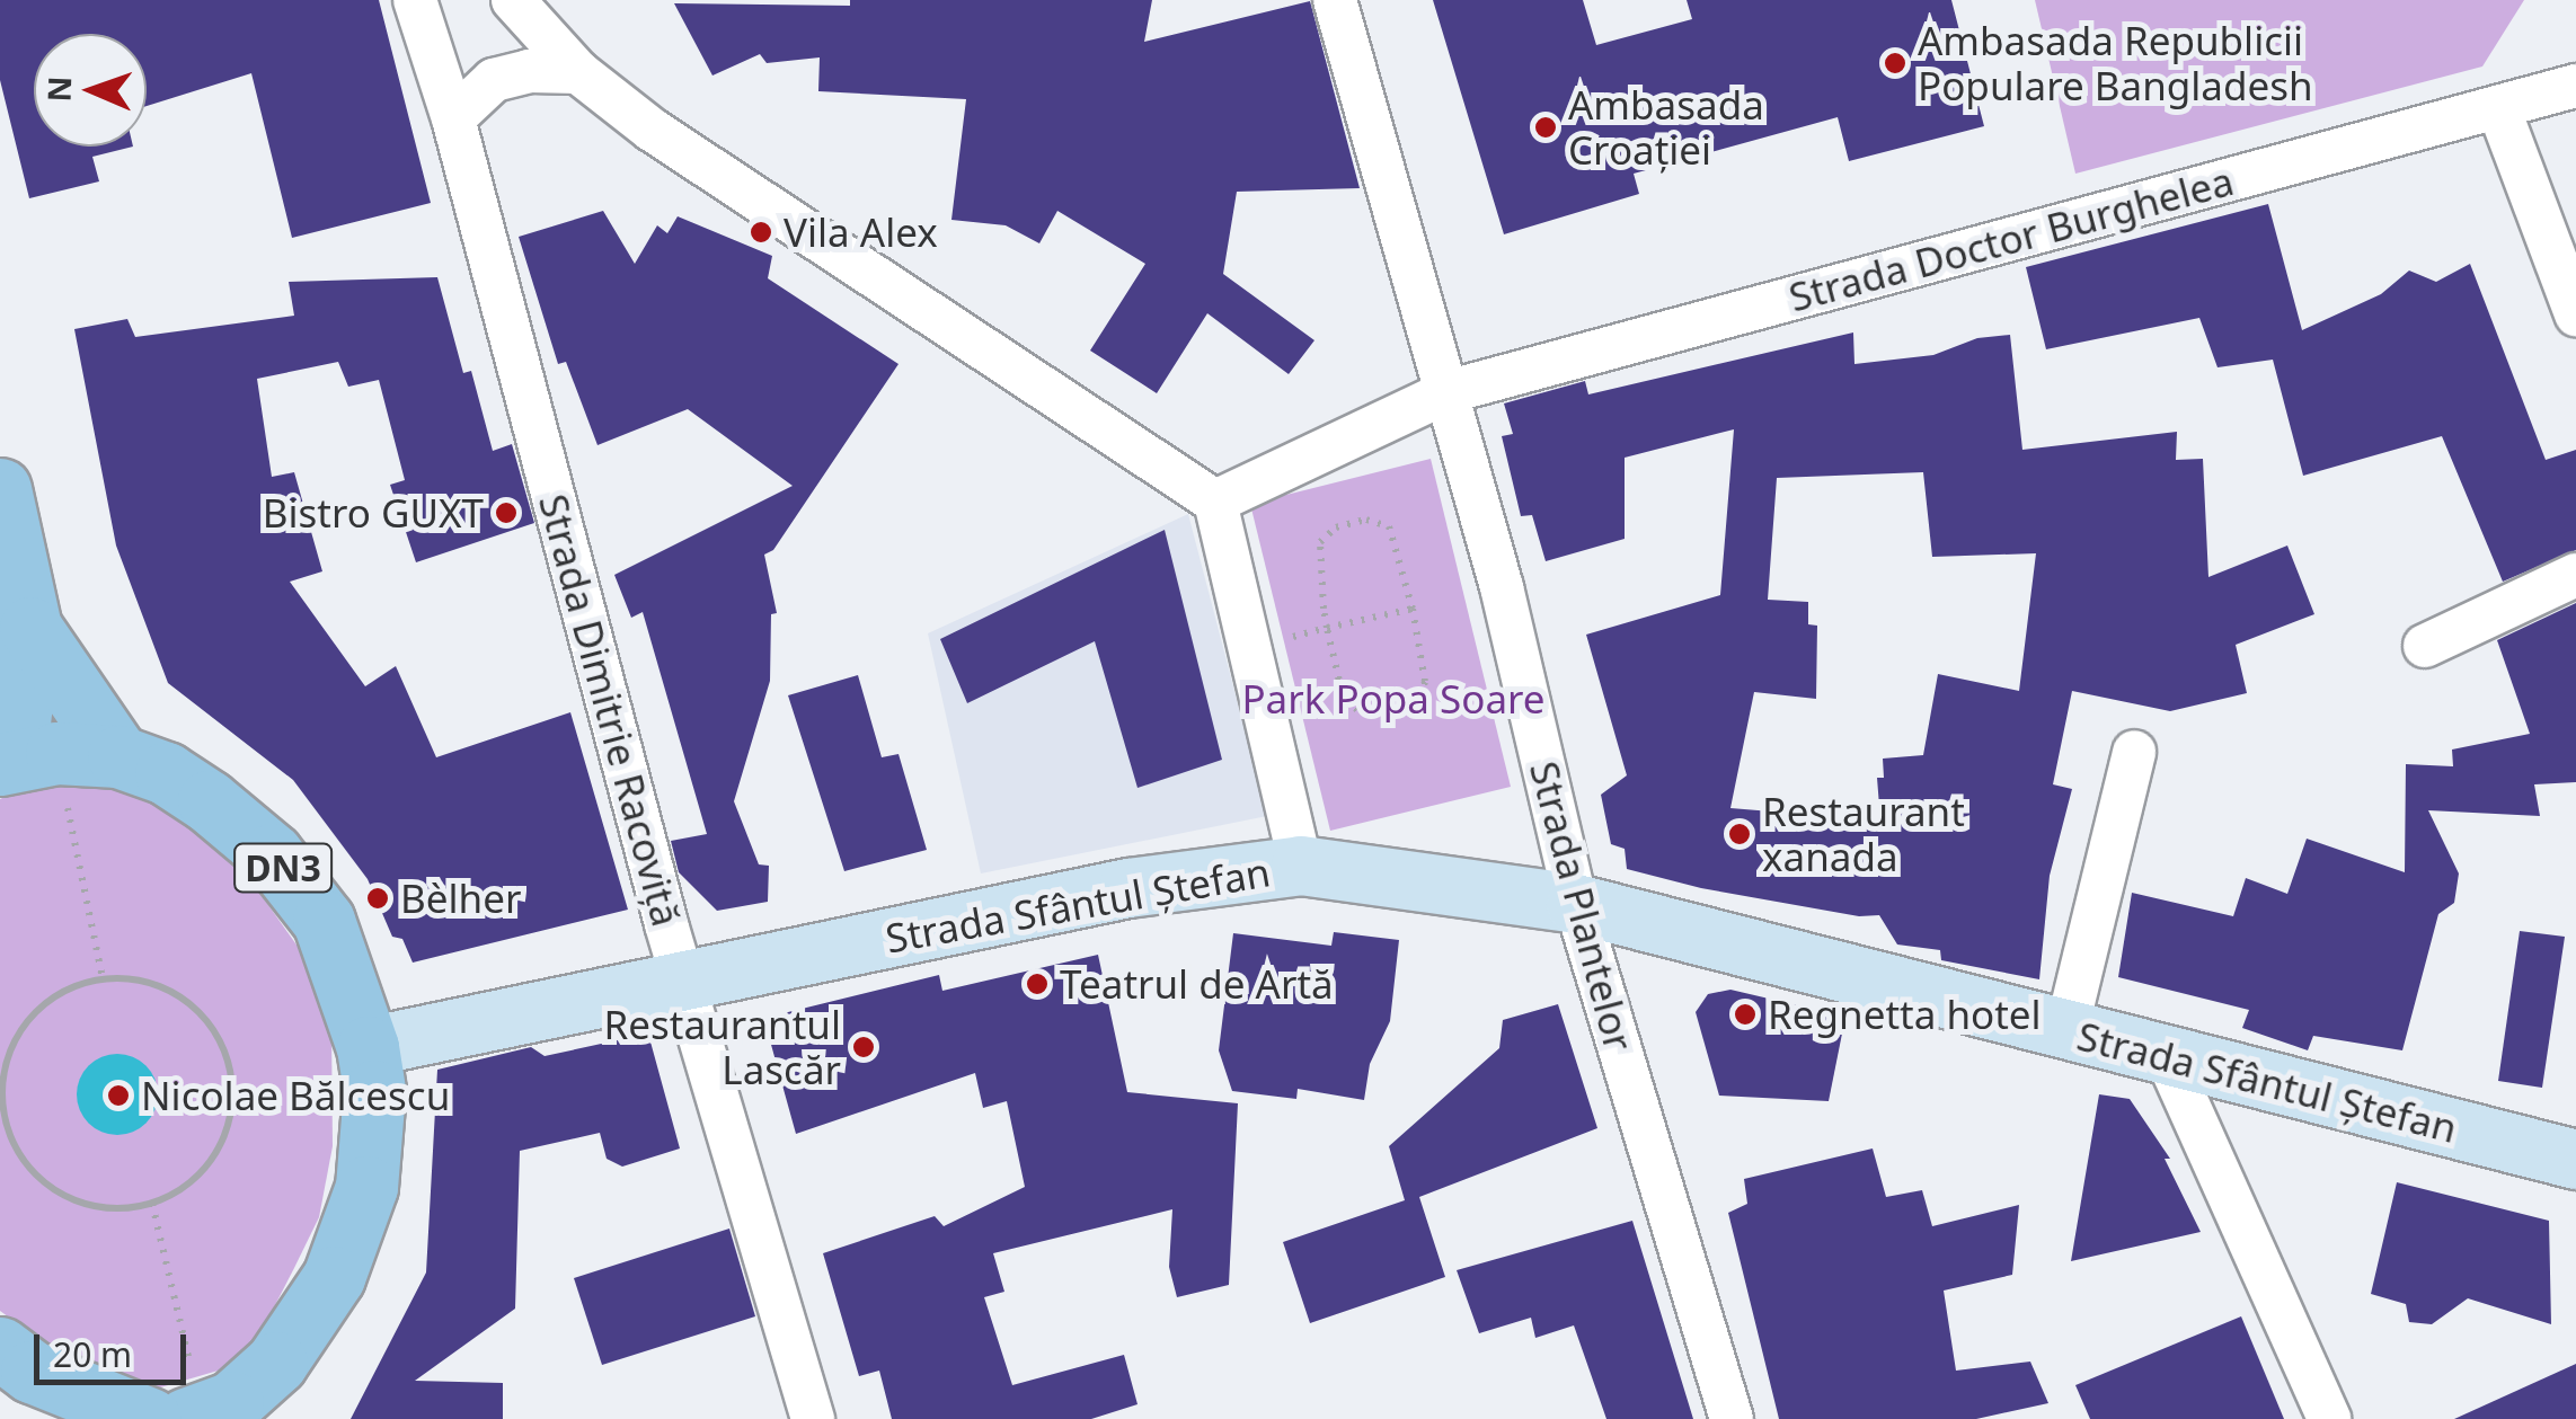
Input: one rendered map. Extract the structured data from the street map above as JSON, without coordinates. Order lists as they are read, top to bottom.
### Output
{
  "streets": {
    "main road": ["DN3"],
    "street": [
      "Strada Doctor Burghelea",
      "Strada Dimitrie Racoviță",
      "Strada Sfântul Ștefan",
      "Strada Plantelor"
    ]
  },
  "crossings": [
    ["Strada Doctor Burghelea", "Strada Plantelor"],
    ["Strada Dimitrie Racoviță", "Strada Sfântul Ștefan"],
    ["DN3", "Strada Sfântul Ștefan"],
    ["Strada Sfântul Ștefan", "Strada Plantelor"]
  ],
  "parks": ["Park Popa Soare"],
  "places": [
    "Ambasada Republicii Populare Bangladesh",
    "Ambasada Croației",
    "Vila Alex",
    "Bistro GUXT",
    "Restaurant xanada",
    "Bèlher",
    "Teatrul de Artă",
    "Regnetta hotel",
    "Restaurantul Lascăr",
    "Nicolae Bălcescu"
  ],
  "scale_bar": "20 m",
  "north": "left"
}
